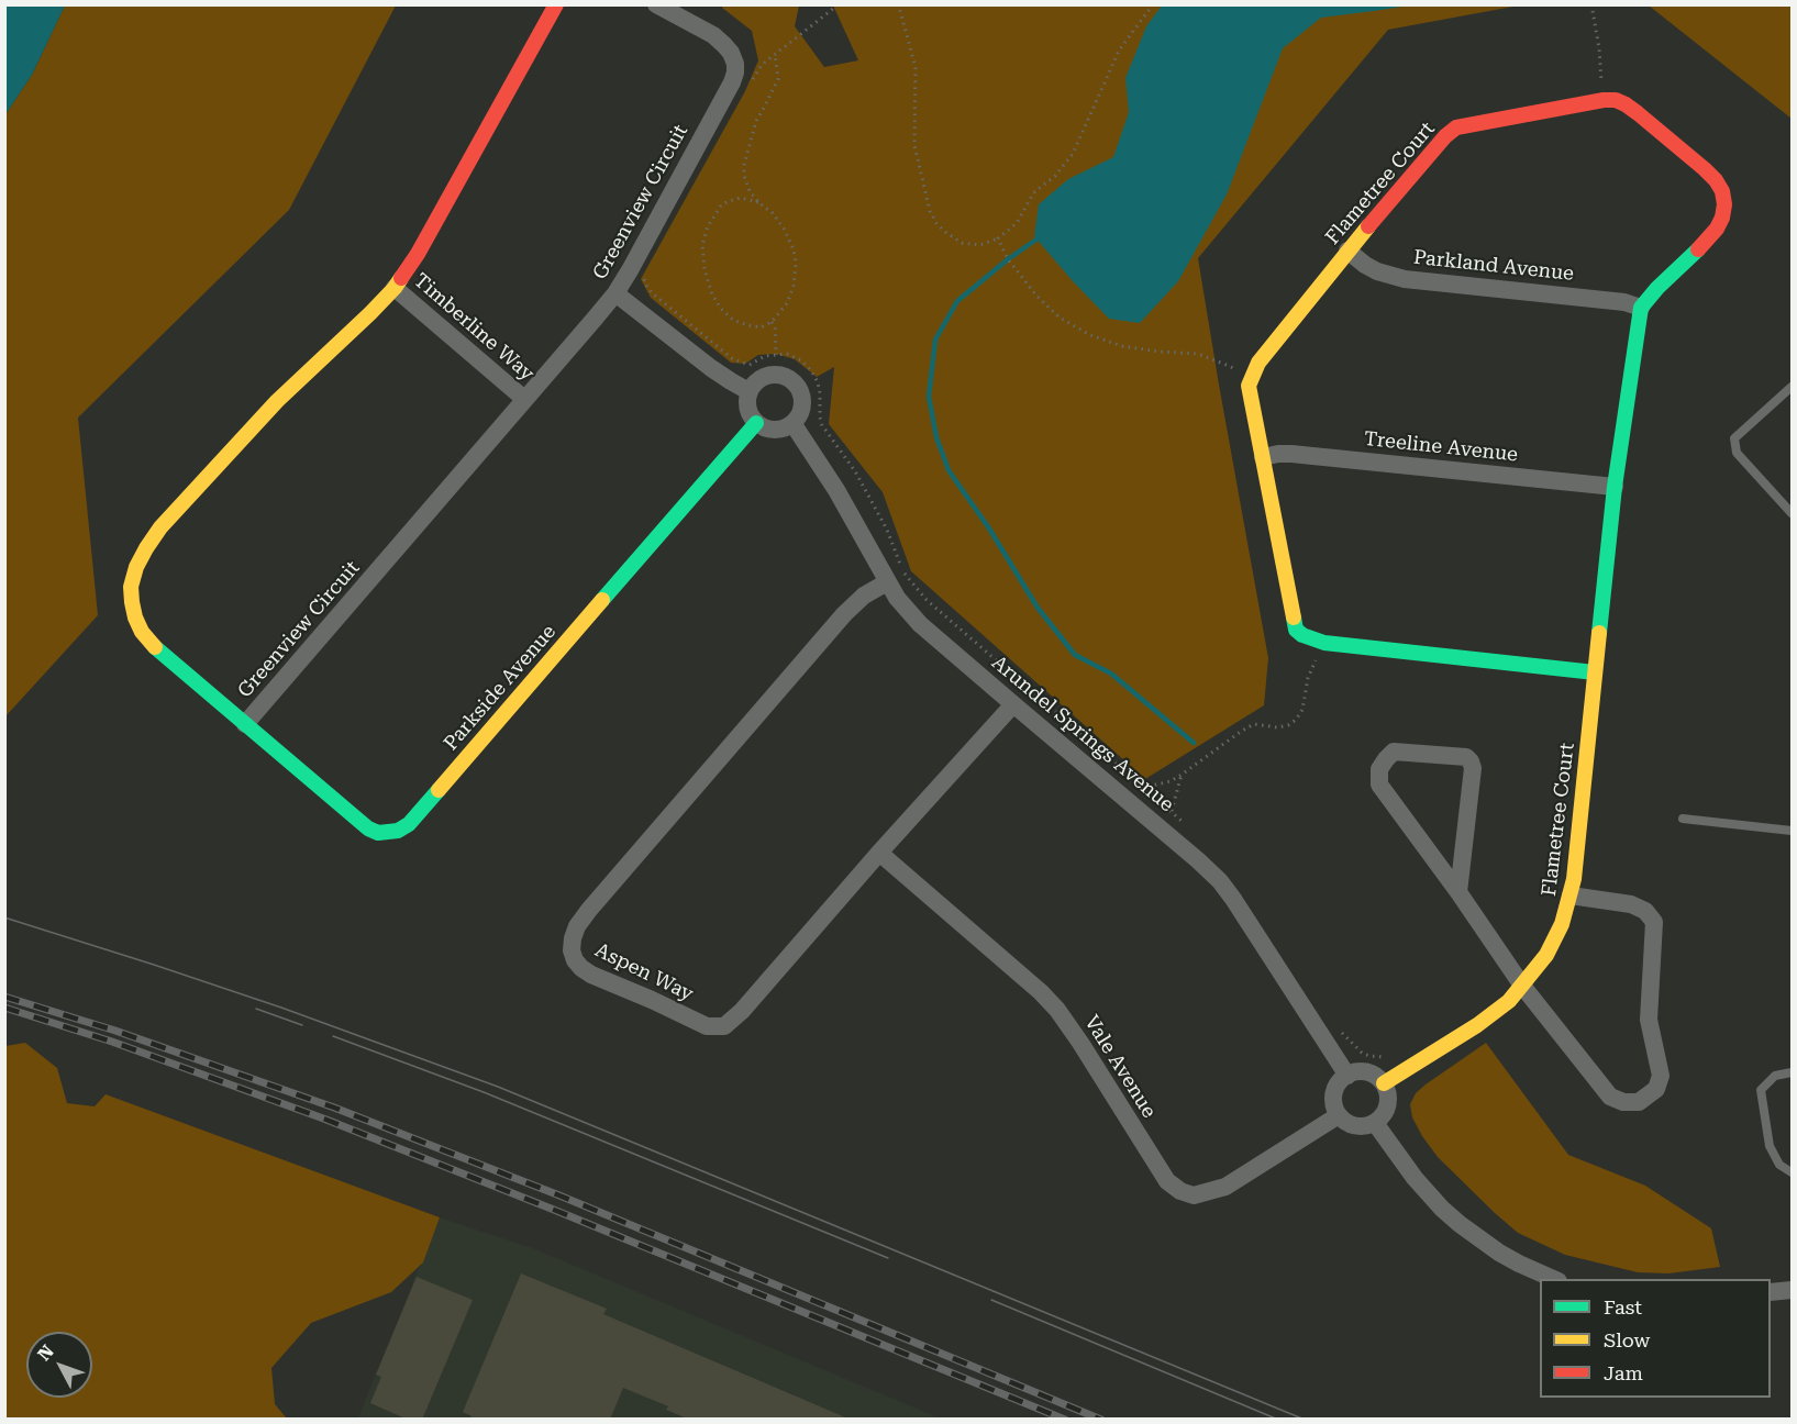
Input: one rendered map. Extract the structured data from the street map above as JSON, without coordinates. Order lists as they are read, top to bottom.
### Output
{
  "streets": {
    "street": [
      "Flametree Court",
      "Greenview Circuit",
      "Parkland Avenue",
      "Timberline Way",
      "Treeline Avenue",
      "Parkside Avenue",
      "Arundel Springs Avenue",
      "Aspen Way",
      "Vale Avenue"
    ]
  },
  "crossings": [
    ["Flametree Court", "Parkland Avenue"],
    ["Flametree Court", "Treeline Avenue"],
    ["Flametree Court", "Arundel Springs Avenue"],
    ["Flametree Court", "Vale Avenue"],
    ["Greenview Circuit", "Timberline Way"],
    ["Greenview Circuit", "Parkside Avenue"],
    ["Parkside Avenue", "Arundel Springs Avenue"],
    ["Arundel Springs Avenue", "Aspen Way"],
    ["Arundel Springs Avenue", "Vale Avenue"],
    ["Aspen Way", "Vale Avenue"]
  ],
  "legend": ["Fast", "Slow", "Jam"],
  "north": "top left"
}
